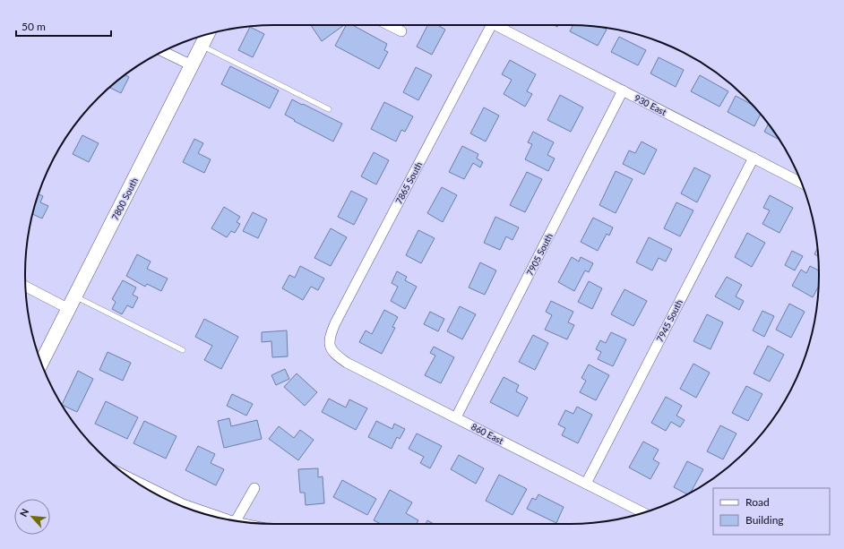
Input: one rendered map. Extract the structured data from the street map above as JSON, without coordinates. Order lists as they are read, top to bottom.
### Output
{
  "streets": {
    "main road": ["7800 South"],
    "street": [
      "930 East",
      "7865 South",
      "7905 South",
      "7945 South",
      "860 East"
    ]
  },
  "crossings": [
    ["930 East", "7905 South"],
    ["930 East", "7945 South"],
    ["7865 South", "860 East"],
    ["7905 South", "860 East"],
    ["7945 South", "860 East"]
  ],
  "legend": ["Road", "Building"],
  "scale_bar": "50 m",
  "north": "top left"
}
